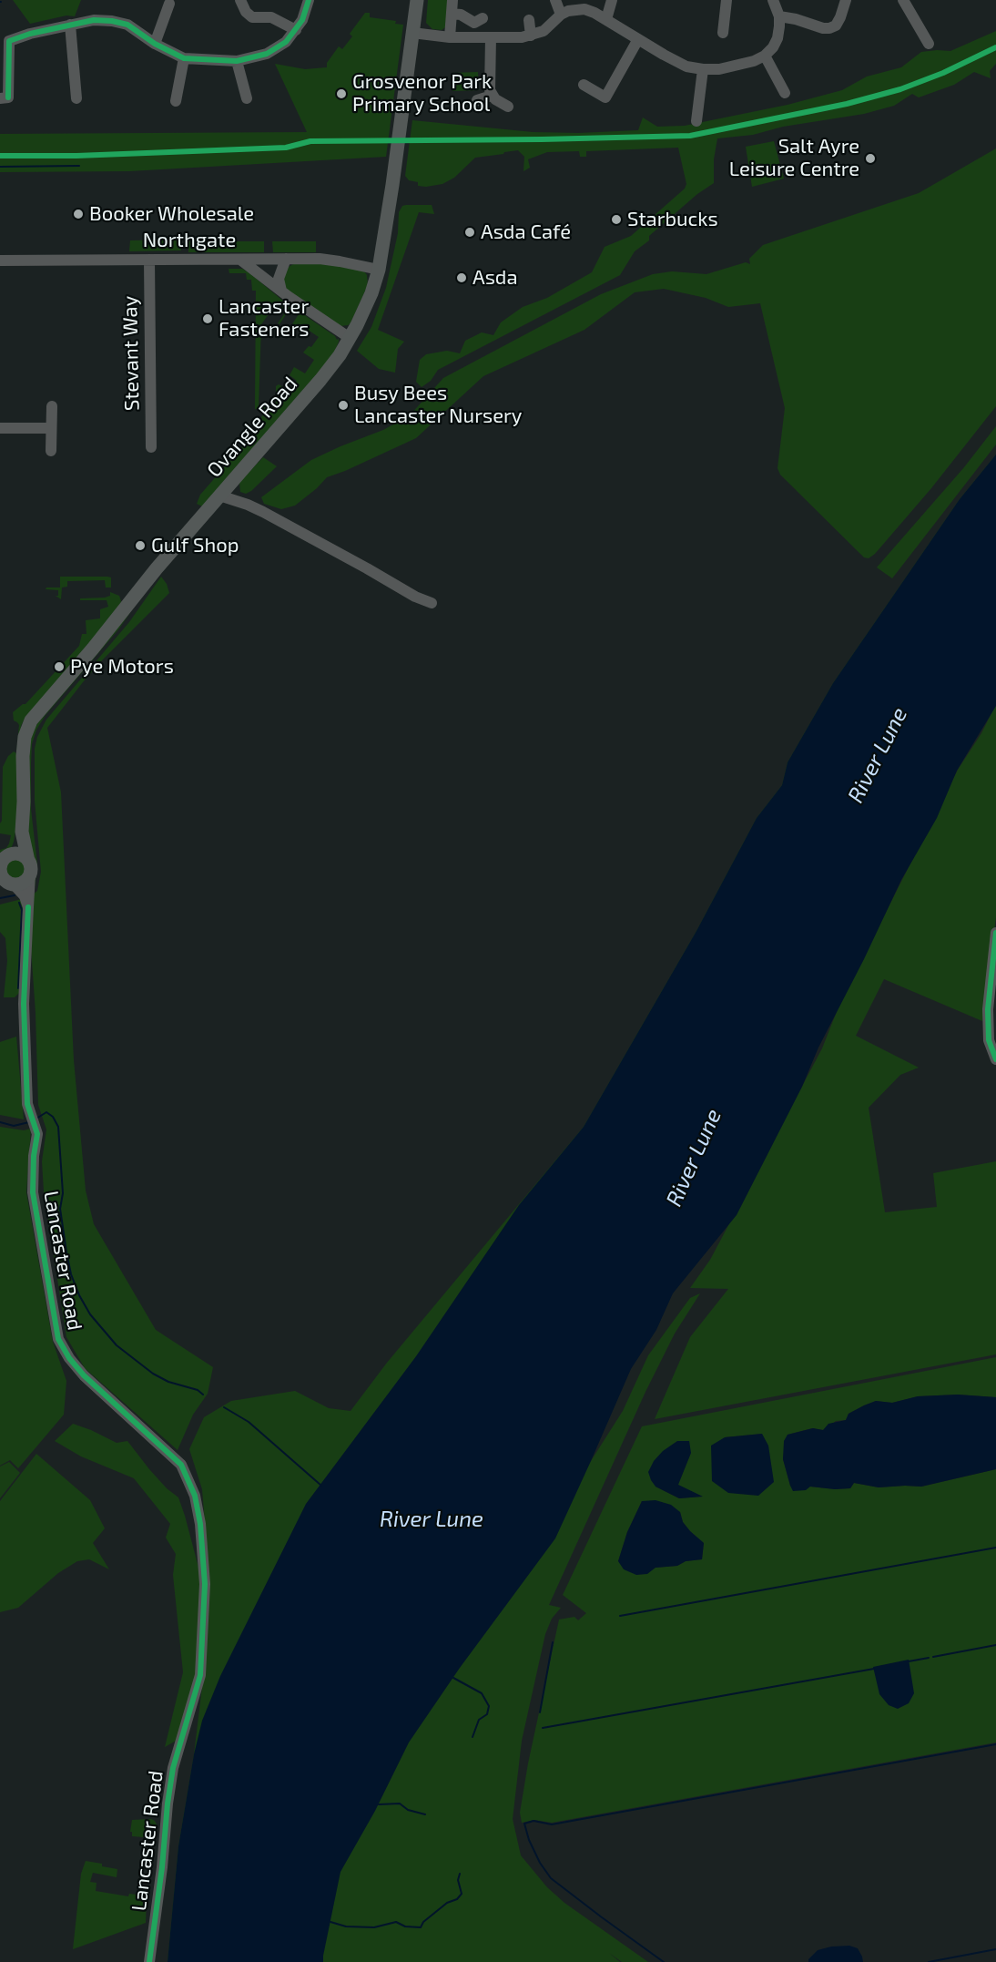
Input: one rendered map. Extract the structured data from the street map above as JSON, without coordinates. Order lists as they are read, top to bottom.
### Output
{
  "streets": {
    "main road": ["Ovangle Road"],
    "street": ["Northgate", "Stevant Way", "Lancaster Road"]
  },
  "crossings": [
    ["Northgate", "Stevant Way"],
    ["Northgate", "Ovangle Road"],
    ["Ovangle Road", "Lancaster Road"]
  ],
  "water": ["River Lune"],
  "places": [
    "Grosvenor Park Primary School",
    "Salt Ayre Leisure Centre",
    "Booker Wholesale",
    "Starbucks",
    "Asda Café",
    "Asda",
    "Lancaster Fasteners",
    "Busy Bees Lancaster Nursery",
    "Gulf Shop",
    "Pye Motors"
  ]
}
